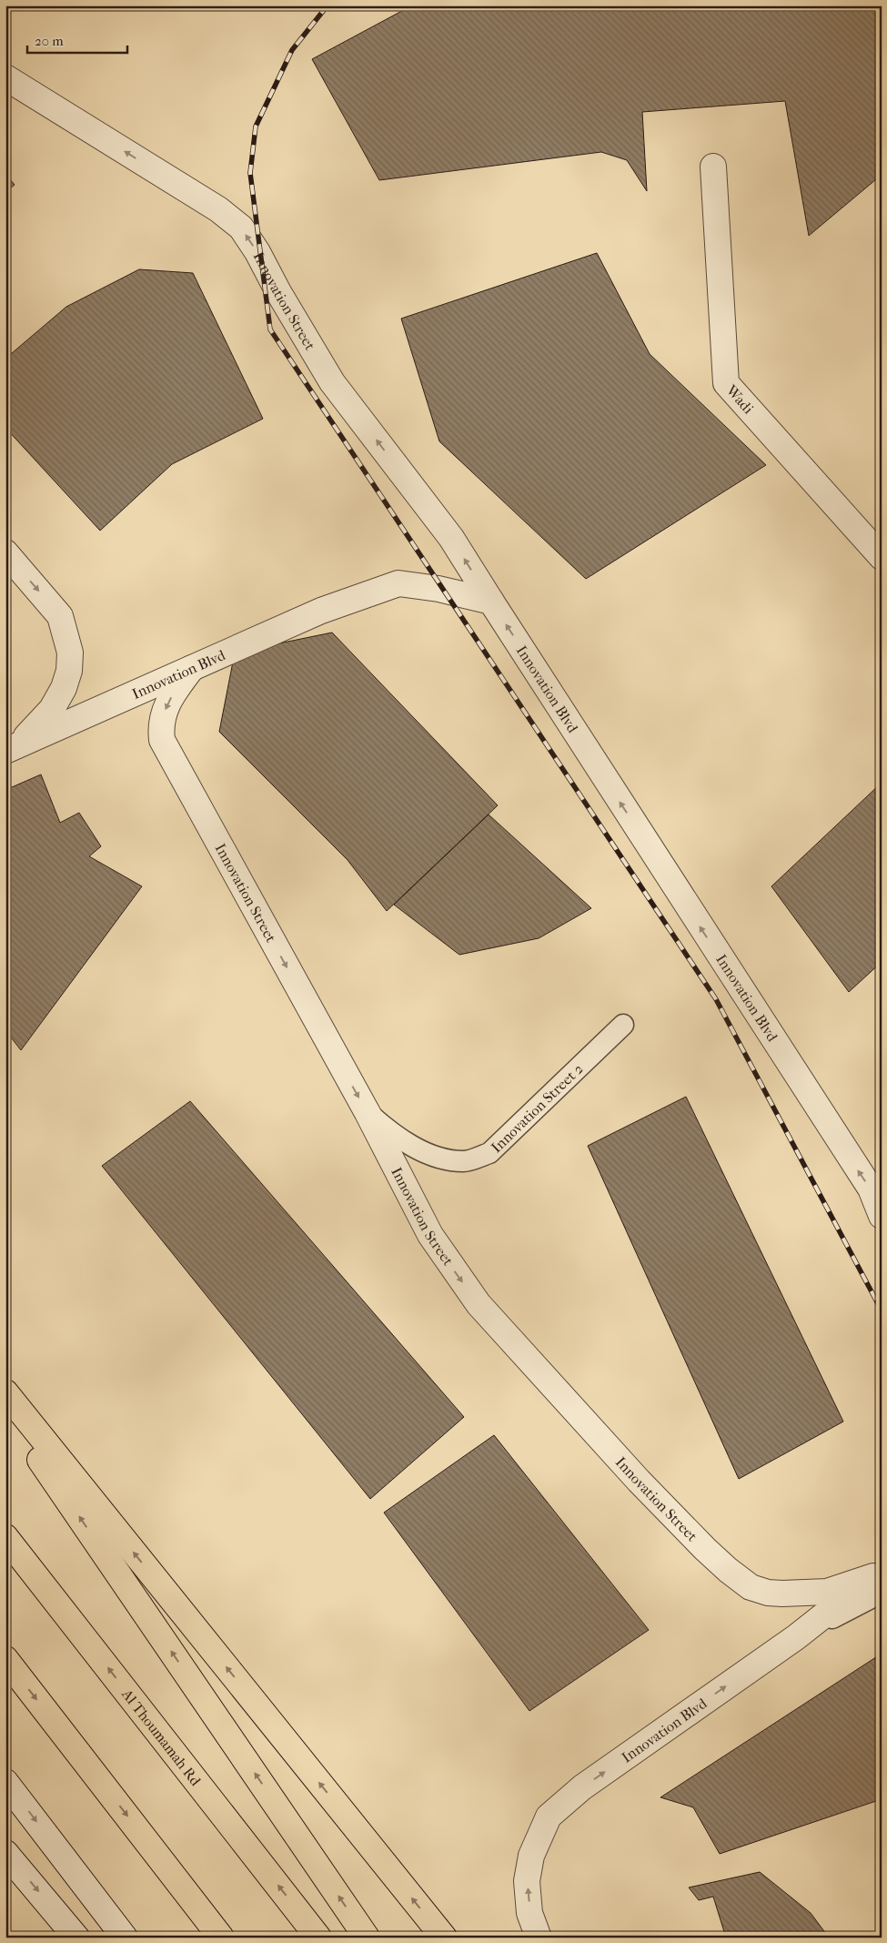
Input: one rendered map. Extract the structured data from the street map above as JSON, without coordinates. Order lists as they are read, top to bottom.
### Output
{
  "streets": {
    "main road": ["Al Thoumamah Rd"],
    "street": ["Innovation Street", "Wadi", "Innovation Blvd"],
    "lane": ["Innovation Street 2"]
  },
  "crossings": [
    ["Innovation Street", "Innovation Blvd"],
    ["Innovation Street", "Innovation Street 2"]
  ],
  "scale_bar": "20 m"
}
